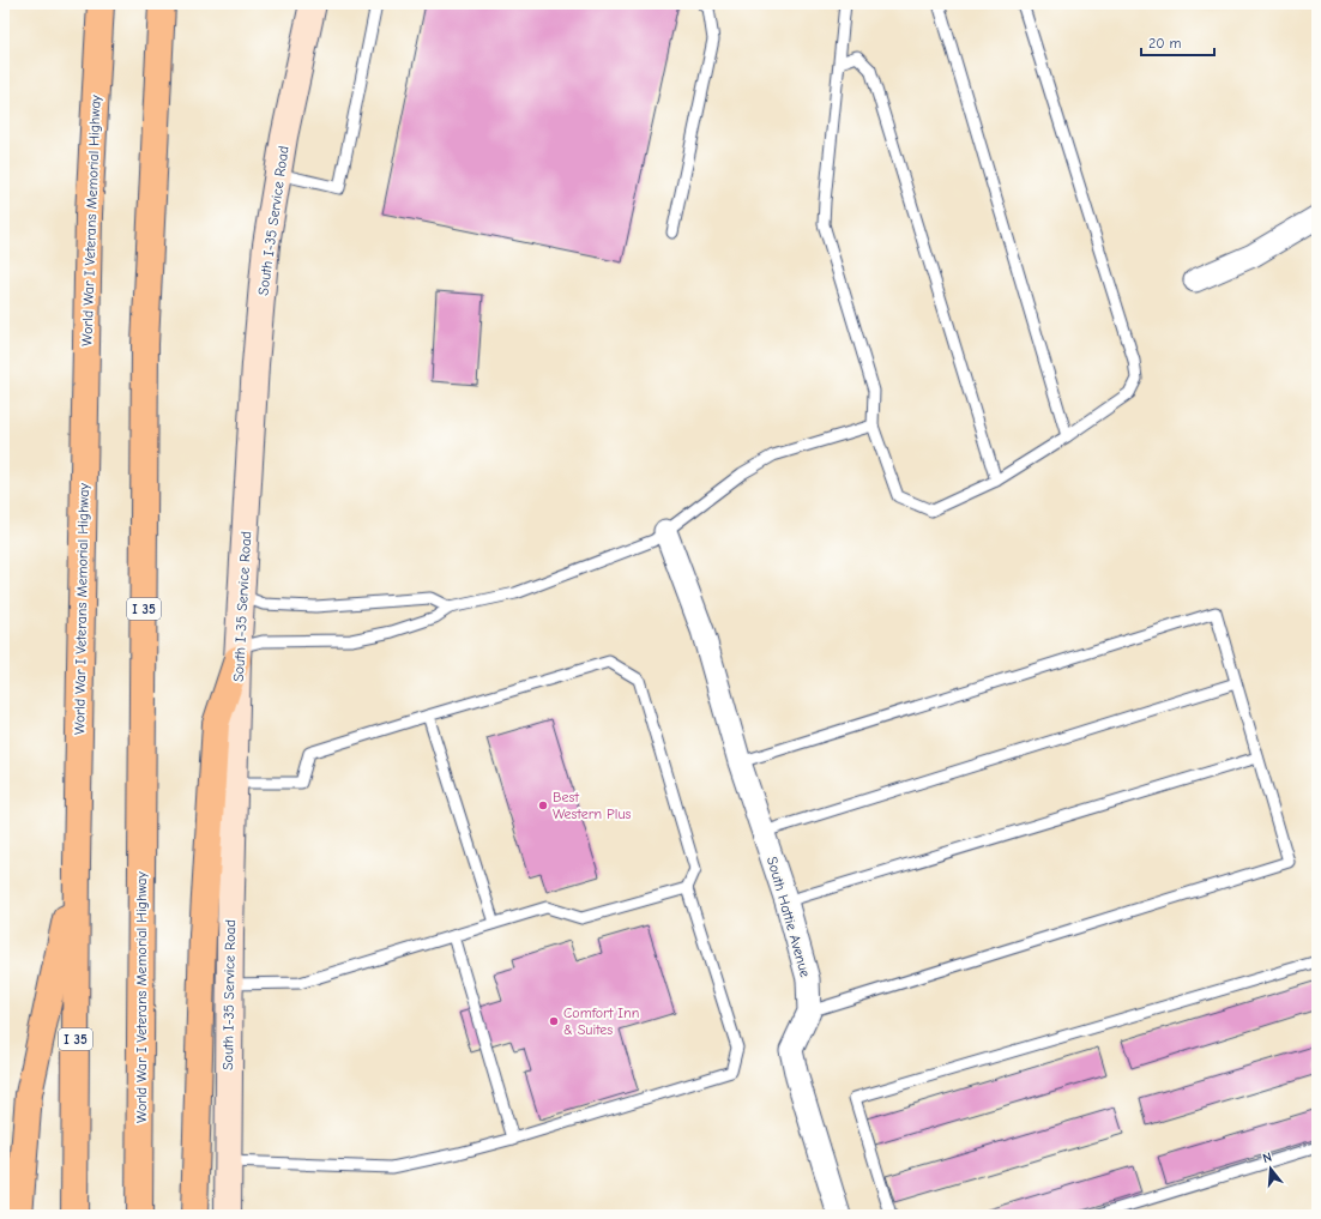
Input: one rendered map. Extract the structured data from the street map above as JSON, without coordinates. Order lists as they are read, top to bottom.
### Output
{
  "streets": {
    "highway": ["World War I Veterans Memorial Highway", "I 35"],
    "main road": ["South I-35 Service Road"],
    "street": ["South Hattie Avenue"]
  },
  "places": ["Best Western Plus", "Comfort Inn & Suites"],
  "scale_bar": "20 m",
  "north": "top"
}
